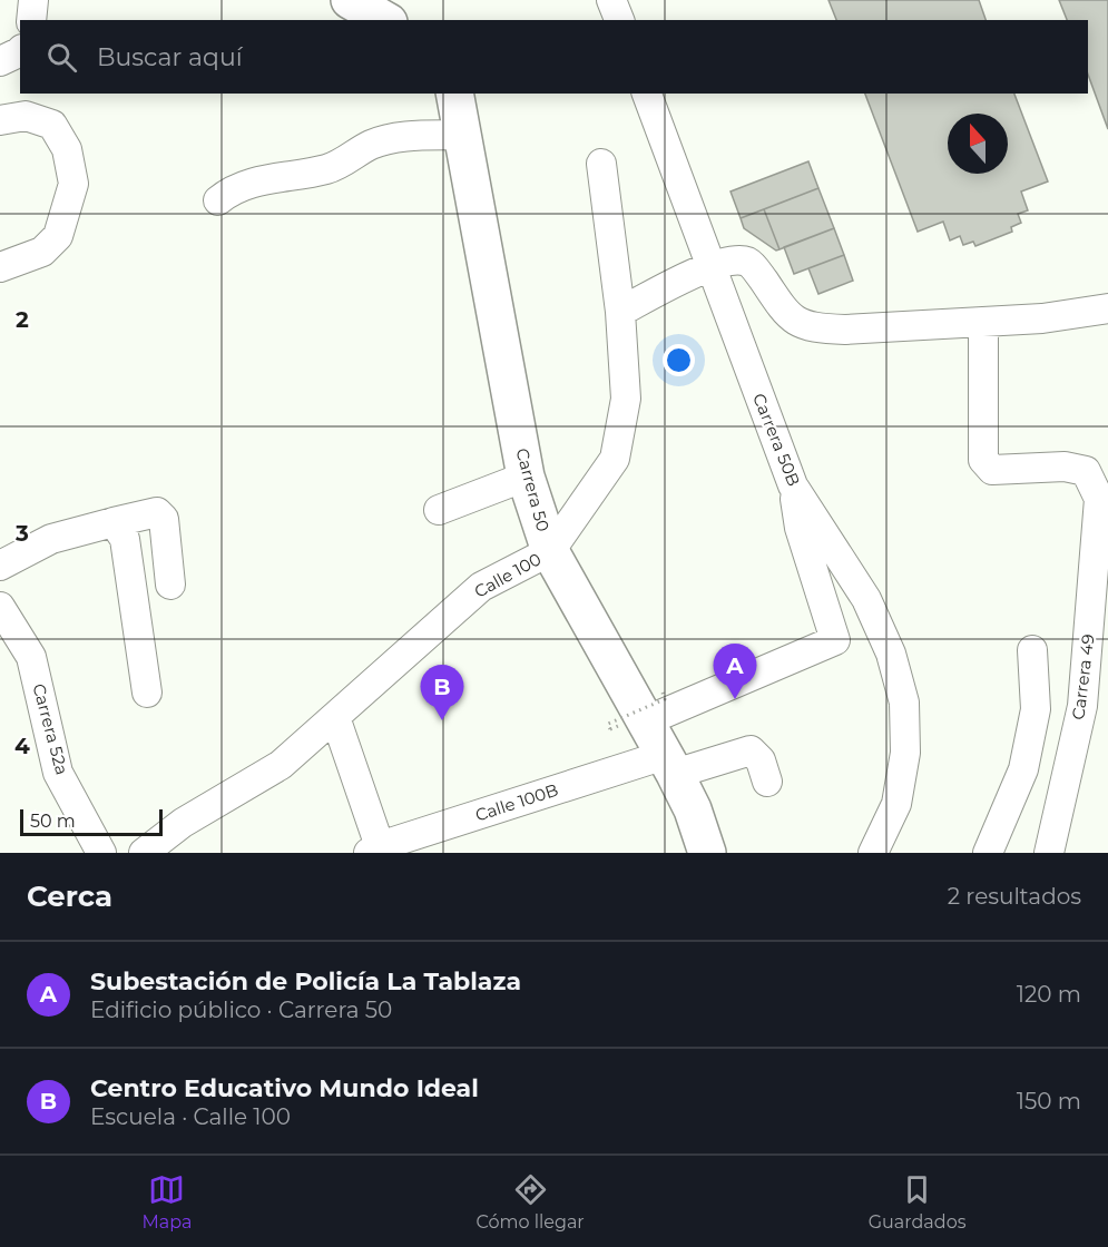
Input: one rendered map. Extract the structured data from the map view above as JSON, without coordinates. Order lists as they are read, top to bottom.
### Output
{
  "streets": {
    "main road": ["Carrera 50"],
    "street": [
      "Carrera 50B",
      "Calle 100",
      "Carrera 49",
      "Carrera 52a",
      "Calle 100B"
    ]
  },
  "crossings": [
    ["Carrera 50", "Calle 100"],
    ["Carrera 50", "Calle 100B"]
  ],
  "scale_bar": "50 m",
  "north": "top",
  "page": {
    "search": "Buscar aquí",
    "pins": ["A", "B"],
    "scale": "50 m",
    "heading": ["Cerca", "2 resultados"],
    "list": [
      {
        "mark": "A",
        "name": "Subestación de Policía La Tablaza",
        "note": "Edificio público · Carrera 50",
        "value": "120 m"
      },
      {
        "mark": "B",
        "name": "Centro Educativo Mundo Ideal",
        "note": "Escuela · Calle 100",
        "value": "150 m"
      }
    ],
    "nav": ["Mapa", "Cómo llegar", "Guardados"]
  },
  "grid": {
    "rows": ["2", "3", "4"]
  }
}
